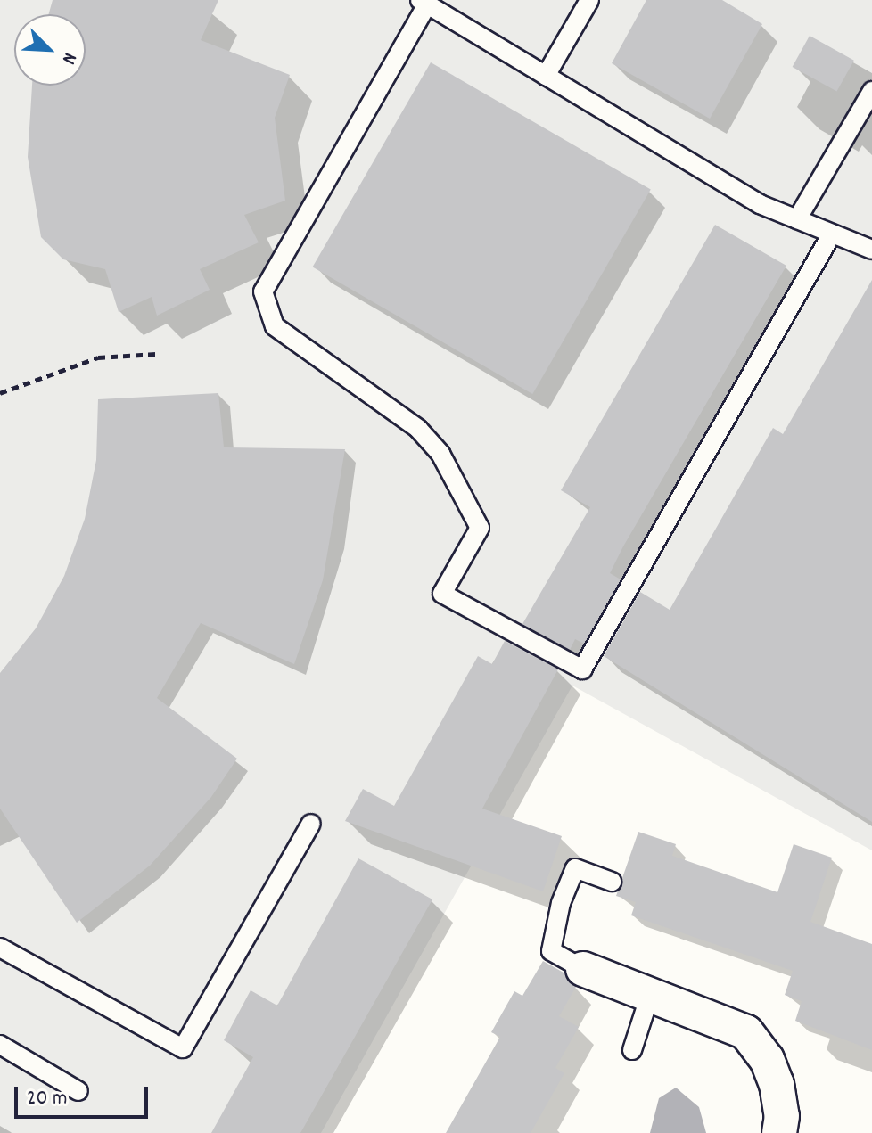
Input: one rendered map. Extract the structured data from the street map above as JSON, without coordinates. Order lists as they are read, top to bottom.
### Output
{
  "scale_bar": "20 m",
  "north": "bottom right"
}
